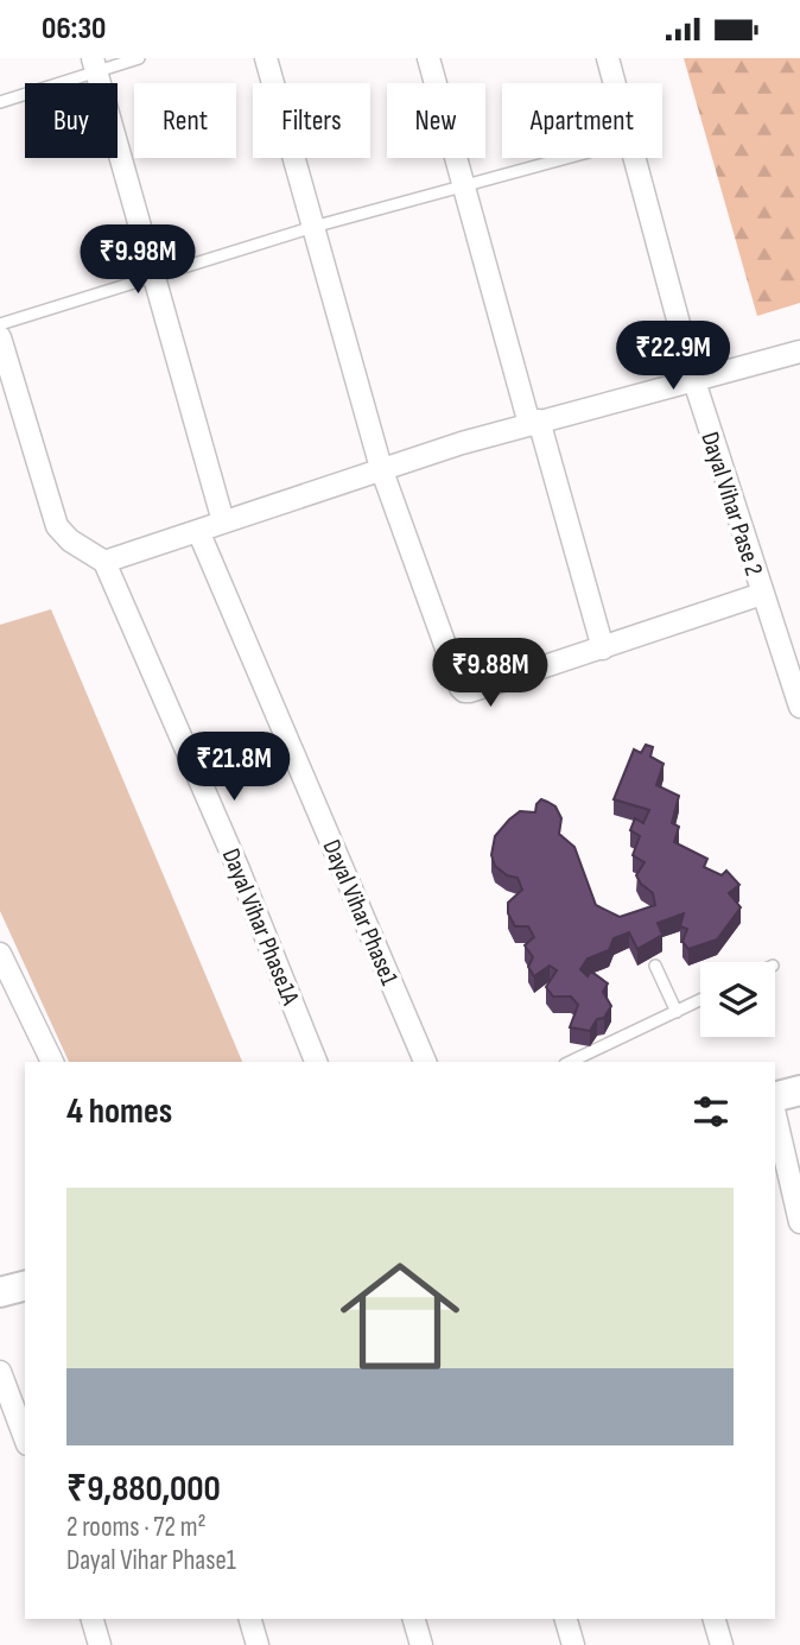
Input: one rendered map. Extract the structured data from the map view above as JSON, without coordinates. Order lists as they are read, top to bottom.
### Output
{
  "streets": {
    "street": ["Dayal Vihar Pase 2", "Dayal Vihar Phase1", "Dayal Vihar Phase1A"]
  },
  "page": {
    "status": "06:30",
    "chip": [
      "Buy",
      "Rent",
      "Filters",
      "New",
      "Apartment"
    ],
    "price": [
      "₹9.98M",
      "₹22.9M",
      "₹9.88M",
      "₹21.8M"
    ],
    "heading": "4 homes",
    "list": [
      {
        "name": "₹9,880,000",
        "note": "2 rooms · 72 m² · Dayal Vihar Phase1"
      }
    ]
  }
}
